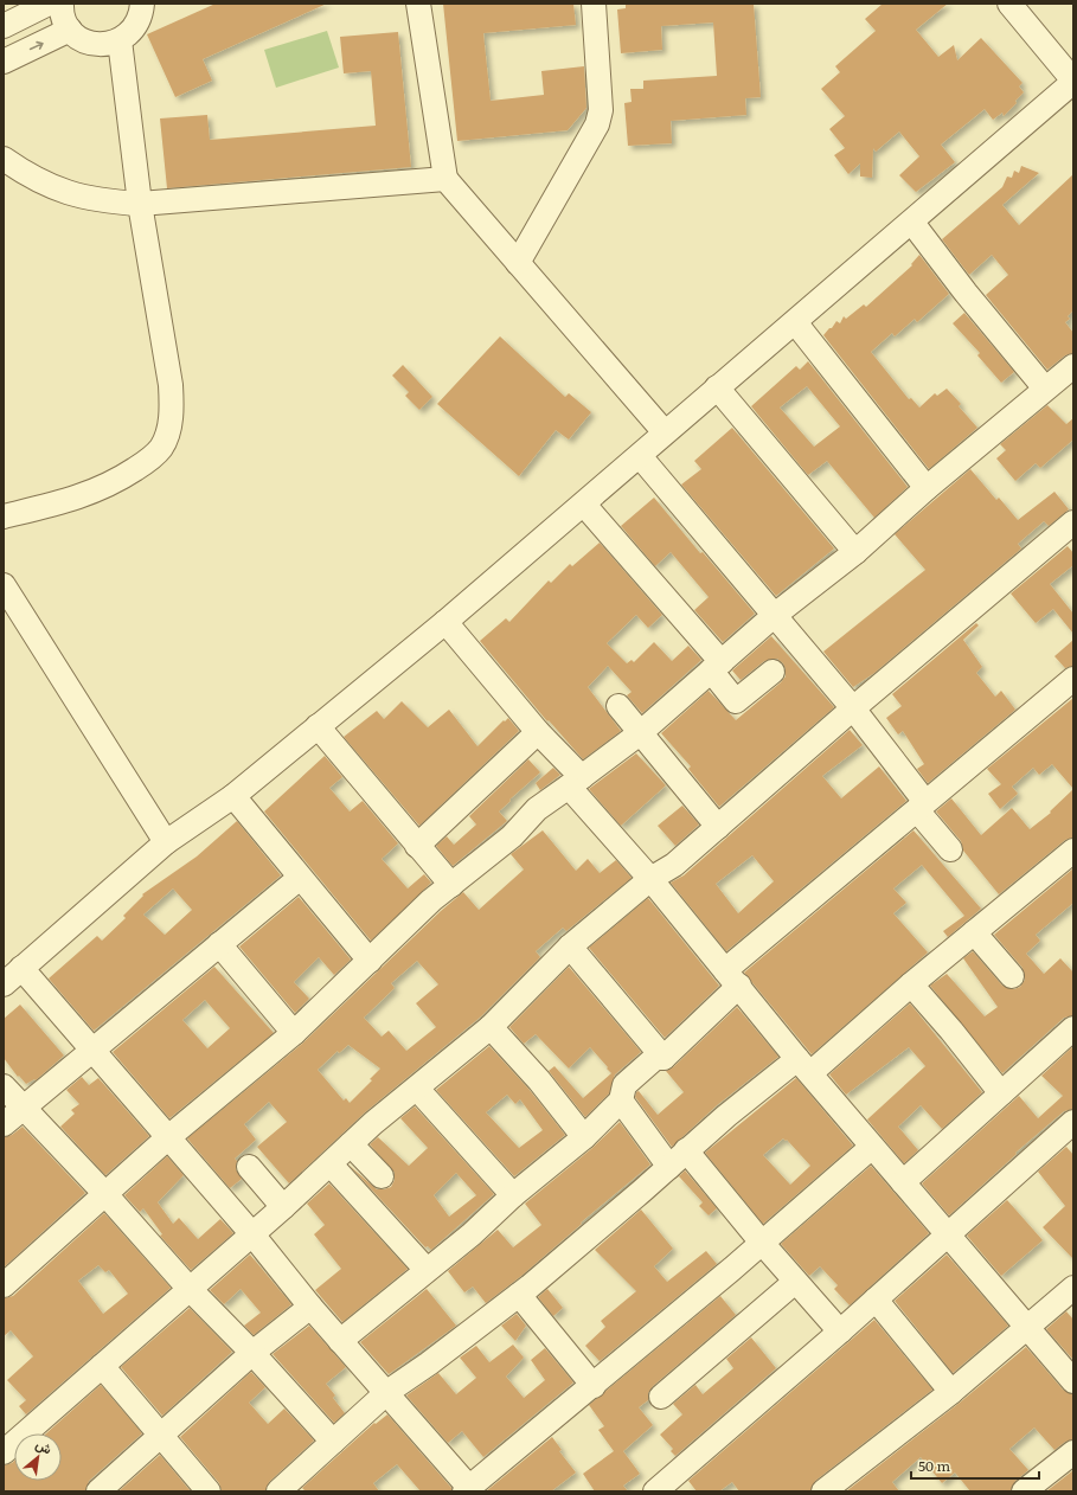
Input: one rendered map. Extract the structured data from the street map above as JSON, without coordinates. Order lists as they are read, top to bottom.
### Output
{
  "scale_bar": "50 m",
  "north": "top right"
}
